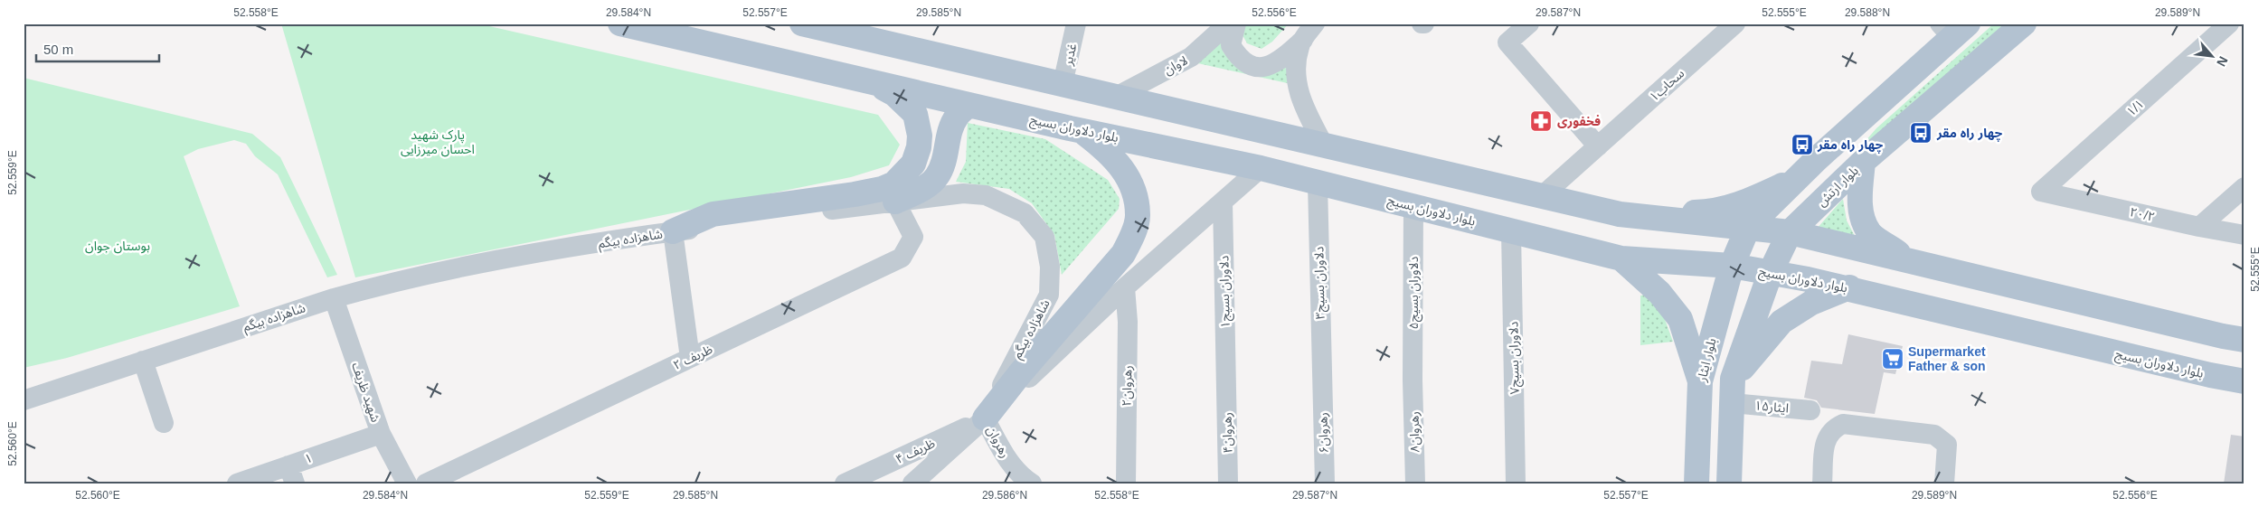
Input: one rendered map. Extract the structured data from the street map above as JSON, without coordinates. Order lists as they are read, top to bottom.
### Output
{
  "streets": {
    "main road": ["بلوار دلاوران بسیج", "بلوار ارتش", "بلوار ایثار"],
    "street": [
      "غدیر",
      "لاوان",
      "۱سحاب",
      "۱/۱",
      "۲۰/۲",
      "شاهزاده بیگم",
      "دلاوران بسیج۳",
      "دلاوران بسیج۱",
      "دلاوران بسیج۵",
      "ظریف ۲",
      "دلاوران بسیج۷",
      "رهروان۲",
      "شهید ظریف",
      "ایثار۱۵",
      "رهروان۸",
      "رهروان۴",
      "رهروان۶",
      "رهروان",
      "ظریف ۴",
      "۱"
    ]
  },
  "crossings": [
    ["۱/۱", "۲۰/۲"],
    ["بلوار دلاوران بسیج", "بلوار ارتش"],
    ["بلوار دلاوران بسیج", "دلاوران بسیج۳"],
    ["بلوار دلاوران بسیج", "دلاوران بسیج۵"],
    ["بلوار دلاوران بسیج", "دلاوران بسیج۷"],
    ["بلوار دلاوران بسیج", "بلوار ایثار"],
    ["شاهزاده بیگم", "ظریف ۲"],
    ["شاهزاده بیگم", "شهید ظریف"],
    ["شاهزاده بیگم", "رهروان"],
    ["شاهزاده بیگم", "ظریف ۴"],
    ["دلاوران بسیج۳", "رهروان۶"],
    ["دلاوران بسیج۱", "رهروان۴"],
    ["دلاوران بسیج۵", "رهروان۸"],
    ["شهید ظریف", "۱"],
    ["رهروان", "ظریف ۴"]
  ],
  "parks": ["پارک شهید احسان میرزایی", "بوستان جوان"],
  "places": {
    "pharmacy": ["فخفوری"],
    "bus stop": ["چهار راه مقر", "چهار راه مقر‍"],
    "supermarket": ["Supermarket Father & son"]
  },
  "scale_bar": "50 m",
  "north": "bottom right",
  "coordinates": [
    "52.558°E",
    "29.584°N",
    "52.557°E",
    "29.585°N",
    "52.556°E",
    "29.587°N",
    "52.555°E",
    "29.588°N",
    "29.589°N",
    "52.559°E",
    "52.560°E",
    "29.586°N"
  ]
}
